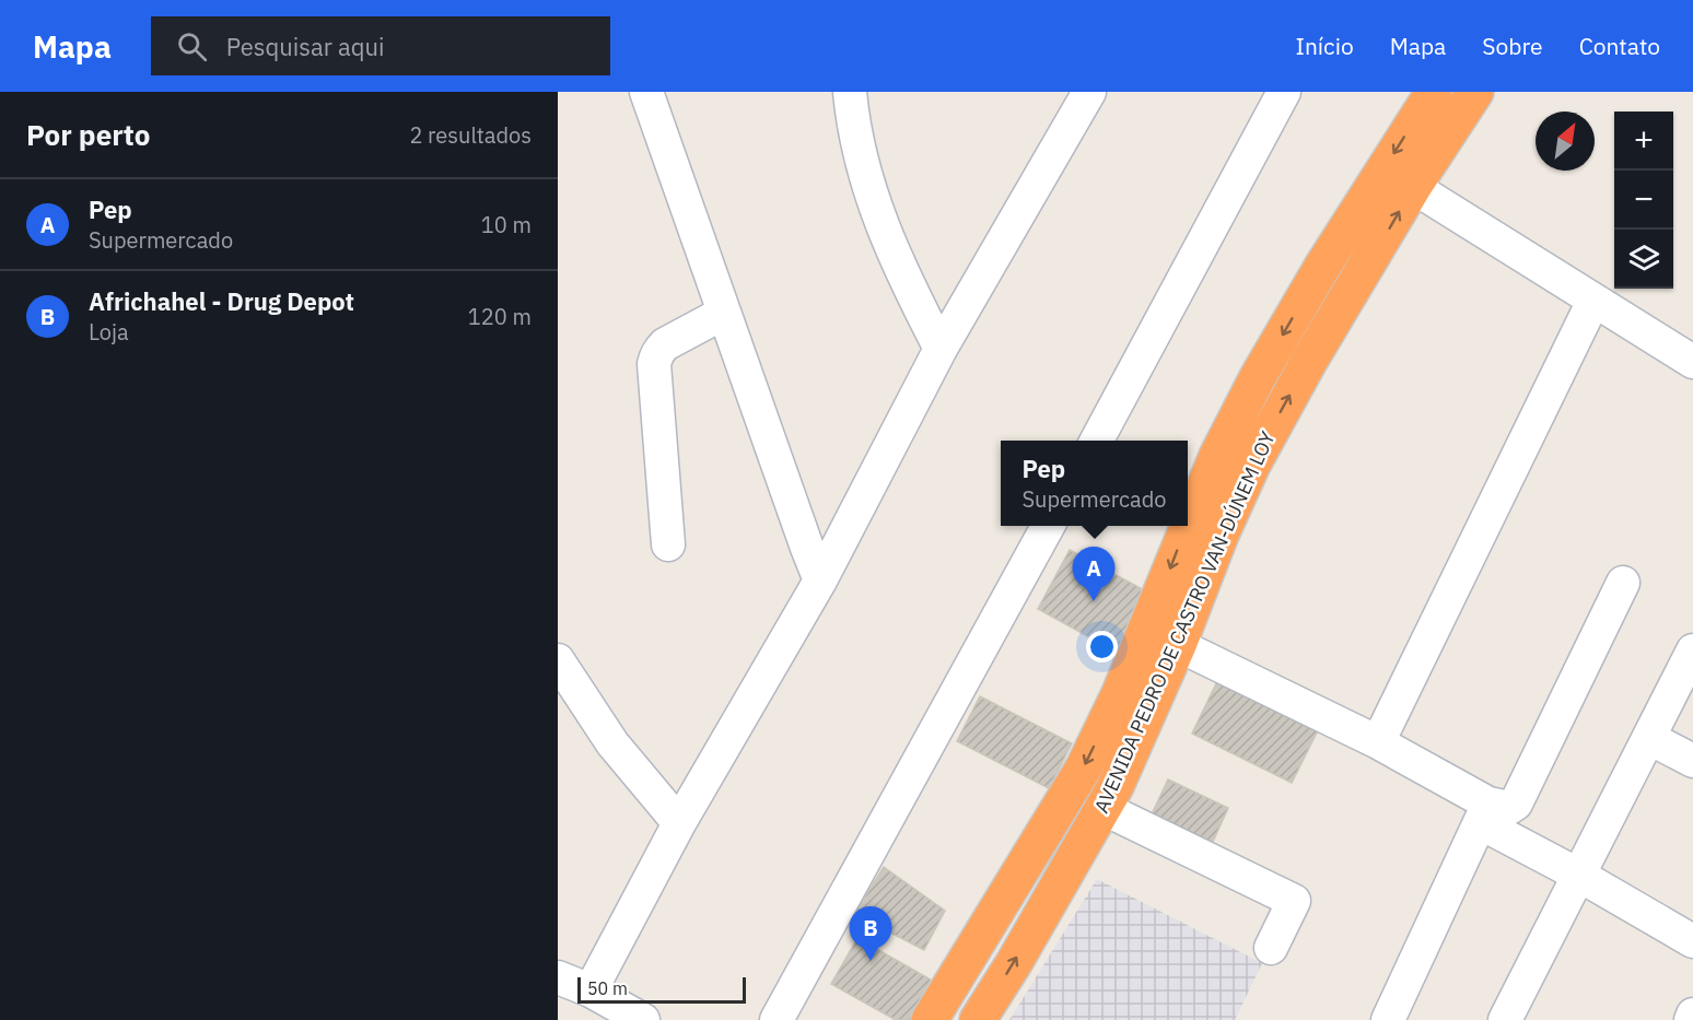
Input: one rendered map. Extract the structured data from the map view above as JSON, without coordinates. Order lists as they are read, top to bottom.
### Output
{
  "streets": {
    "highway": ["AVENIDA PEDRO DE CASTRO VAN-DÚNEM LOY"]
  },
  "scale_bar": "50 m",
  "north": "top right",
  "page": {
    "header": "Mapa",
    "search": "Pesquisar aqui",
    "nav": [
      "Início",
      "Mapa",
      "Sobre",
      "Contato"
    ],
    "heading": ["Por perto", "2 resultados"],
    "map_buttons": ["+", "−"],
    "list": [
      {
        "mark": "A",
        "name": "Pep",
        "note": "Supermercado",
        "value": "10 m"
      },
      {
        "mark": "B",
        "name": "Africhahel - Drug Depot",
        "note": "Loja",
        "value": "120 m"
      }
    ],
    "popup": ["Pep", "Supermercado"],
    "pins": ["A", "B"],
    "scale": "50 m"
  }
}
